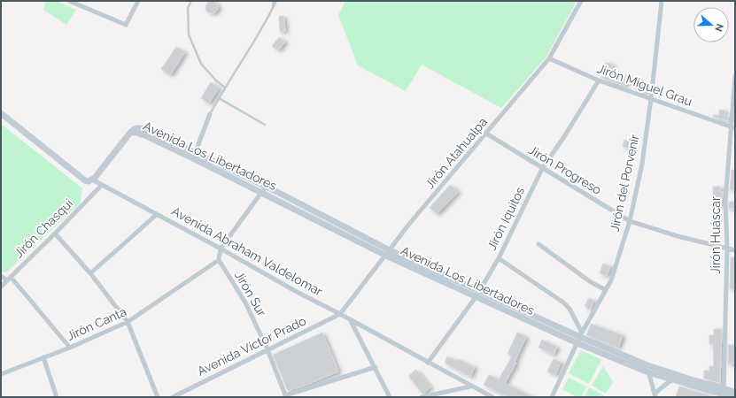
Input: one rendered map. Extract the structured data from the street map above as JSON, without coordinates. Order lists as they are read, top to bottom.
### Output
{
  "streets": {
    "street": [
      "Jirón Miguel Grau",
      "Jirón Atahualpa",
      "Avenida Los Libertadores",
      "Jirón Progreso",
      "Jirón del Porvenir",
      "Jirón Iquitos",
      "Jirón Chasqui",
      "Jirón Huáscar",
      "Avenida Abraham Valdelomar",
      "Jirón Sur",
      "Jirón Canta",
      "Avenida Víctor Prado"
    ]
  },
  "crossings": [
    ["Jirón Miguel Grau", "Jirón Atahualpa"],
    ["Jirón Miguel Grau", "Jirón del Porvenir"],
    ["Jirón Miguel Grau", "Jirón Iquitos"],
    ["Jirón Miguel Grau", "Jirón Huáscar"],
    ["Jirón Atahualpa", "Avenida Los Libertadores"],
    ["Jirón Atahualpa", "Jirón Progreso"],
    ["Jirón Atahualpa", "Avenida Abraham Valdelomar"],
    ["Jirón Atahualpa", "Avenida Víctor Prado"],
    ["Avenida Los Libertadores", "Jirón del Porvenir"],
    ["Avenida Los Libertadores", "Jirón Iquitos"],
    ["Avenida Los Libertadores", "Jirón Huáscar"],
    ["Avenida Los Libertadores", "Avenida Abraham Valdelomar"],
    ["Jirón Progreso", "Jirón del Porvenir"],
    ["Jirón Progreso", "Jirón Iquitos"],
    ["Jirón Progreso", "Jirón Huáscar"],
    ["Jirón Iquitos", "Avenida Abraham Valdelomar"],
    ["Jirón Chasqui", "Avenida Abraham Valdelomar"],
    ["Avenida Abraham Valdelomar", "Avenida Víctor Prado"],
    ["Jirón Sur", "Jirón Canta"],
    ["Jirón Sur", "Avenida Víctor Prado"]
  ],
  "north": "right"
}
